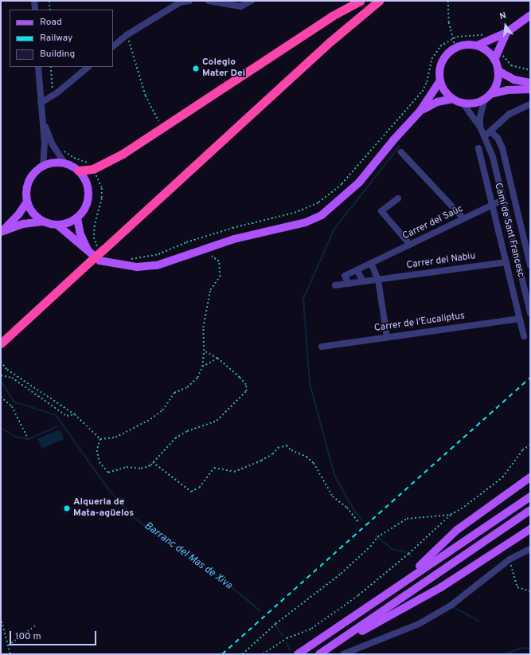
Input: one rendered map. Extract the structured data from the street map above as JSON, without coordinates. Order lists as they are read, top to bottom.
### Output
{
  "streets": {
    "street": [
      "Carrer del Saüc",
      "Camí de Sant Francesc",
      "Carrer del Nabiu",
      "Carrer de l'Eucaliptus"
    ]
  },
  "crossings": [
    ["Carrer del Saüc", "Camí de Sant Francesc"],
    ["Carrer del Saüc", "Carrer del Nabiu"],
    ["Camí de Sant Francesc", "Carrer del Nabiu"],
    ["Camí de Sant Francesc", "Carrer de l'Eucaliptus"]
  ],
  "water": ["Barranc del Mas de Xiva"],
  "places": ["Colegio Mater Dei", "Alqueria de Mata-agüelos"],
  "legend": ["Road", "Railway", "Building"],
  "scale_bar": "100 m",
  "north": "top"
}
